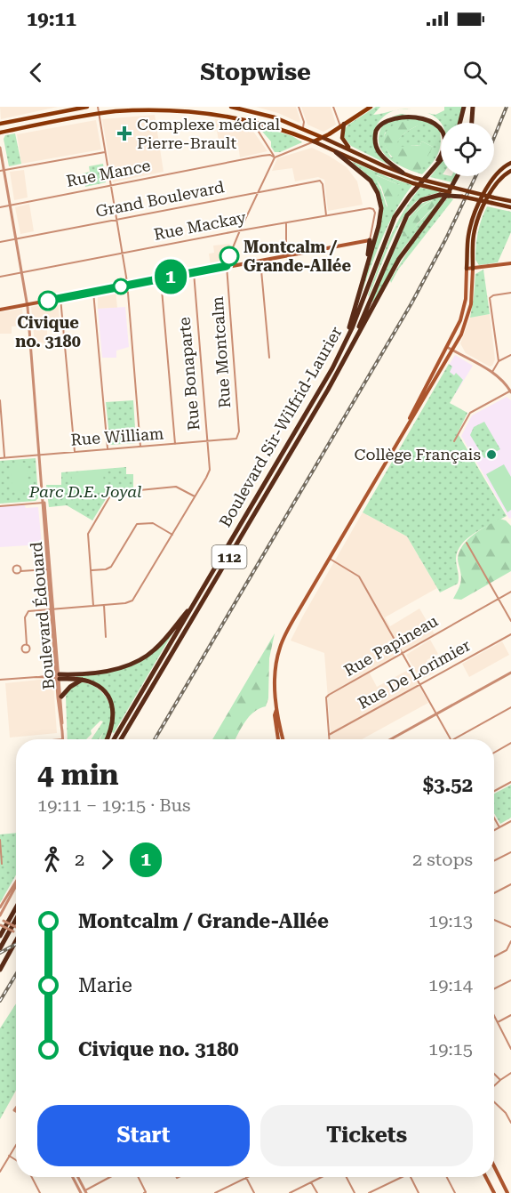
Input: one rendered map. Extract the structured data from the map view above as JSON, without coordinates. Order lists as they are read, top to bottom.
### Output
{
  "streets": {
    "highway": ["Boulevard Sir-Wilfrid-Laurier", "112"],
    "street": [
      "Rue Mance",
      "Grand Boulevard",
      "Rue Mackay",
      "Rue Montcalm",
      "Rue Bonaparte",
      "Rue William",
      "Boulevard Édouard",
      "Rue Papineau",
      "Rue De Lorimier"
    ]
  },
  "crossings": [
    ["Rue Mance", "Rue Montcalm"],
    ["Rue Mance", "Boulevard Édouard"],
    ["Grand Boulevard", "Rue Mackay"],
    ["Grand Boulevard", "Rue Montcalm"],
    ["Grand Boulevard", "Boulevard Édouard"],
    ["Rue Mackay", "Rue Montcalm"],
    ["Rue Mackay", "Boulevard Édouard"],
    ["Rue Montcalm", "Rue William"],
    ["Rue Bonaparte", "Rue William"],
    ["Rue Bonaparte", "Boulevard Édouard"],
    ["Rue William", "Boulevard Édouard"],
    ["Rue Papineau", "Rue De Lorimier"]
  ],
  "parks": ["Parc D.E. Joyal"],
  "places": {
    "health": ["Complexe médical Pierre-Brault"],
    "other": ["Montcalm / Grande-Allée", "Civique no. 3180", "Collège Français"]
  },
  "lines": ["bus line 1"],
  "page": {
    "status": "19:11",
    "header": "Stopwise",
    "on_map": "1",
    "heading": ["4 min", "19:11 – 19:15 · Bus", "$3.52"],
    "legs": ["2", "1", "2 stops"],
    "list": [
      {
        "name": "Montcalm / Grande-Allée",
        "value": "19:13"
      },
      {
        "name": "Marie",
        "value": "19:14"
      },
      {
        "name": "Civique no. 3180",
        "value": "19:15"
      }
    ],
    "buttons": ["Start", "Tickets"]
  }
}
